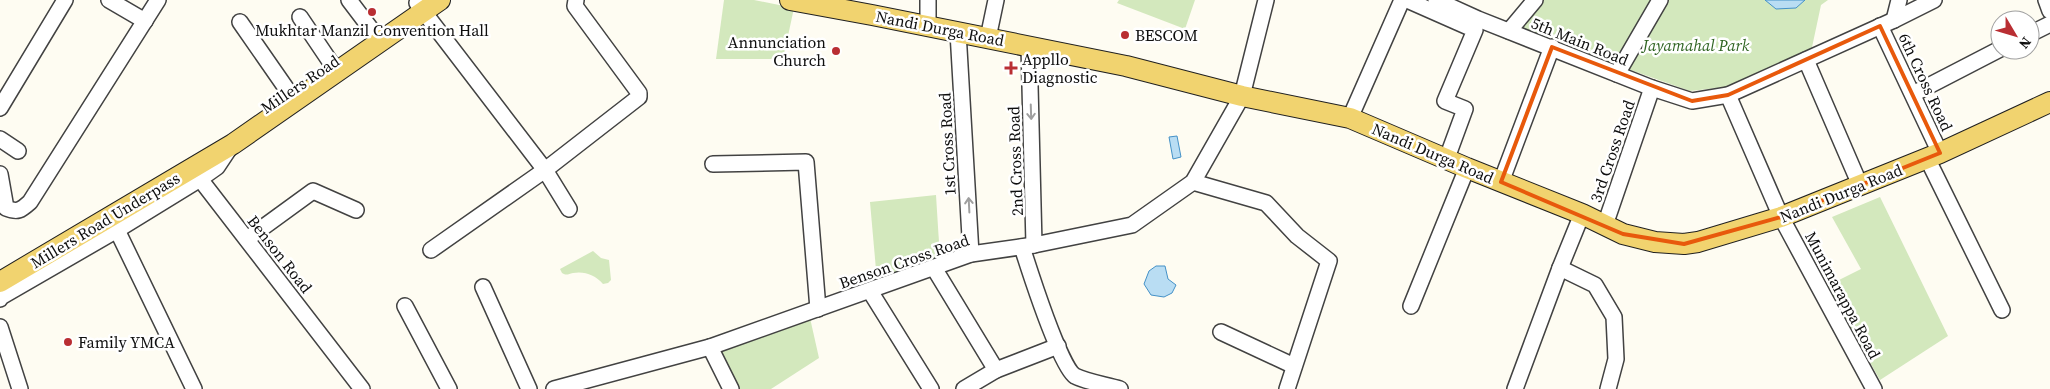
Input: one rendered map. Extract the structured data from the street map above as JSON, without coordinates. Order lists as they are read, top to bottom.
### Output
{
  "streets": {
    "main road": ["Nandi Durga Road", "Millers Road", "Millers Road Underpass"],
    "street": [
      "5th Main Road",
      "6th Cross Road",
      "1st Cross Road",
      "3rd Cross Road",
      "2nd Cross Road",
      "Benson Road",
      "Benson Cross Road",
      "Munimarappa Road"
    ]
  },
  "crossings": [
    ["Nandi Durga Road", "6th Cross Road"],
    ["Nandi Durga Road", "1st Cross Road"],
    ["Nandi Durga Road", "3rd Cross Road"],
    ["Nandi Durga Road", "2nd Cross Road"],
    ["Nandi Durga Road", "Benson Cross Road"],
    ["Nandi Durga Road", "Munimarappa Road"],
    ["5th Main Road", "6th Cross Road"],
    ["5th Main Road", "3rd Cross Road"],
    ["5th Main Road", "Munimarappa Road"],
    ["Millers Road", "Millers Road Underpass"],
    ["1st Cross Road", "Benson Cross Road"],
    ["2nd Cross Road", "Benson Cross Road"]
  ],
  "one_way": ["1st Cross Road", "2nd Cross Road"],
  "parks": ["Jayamahal Park"],
  "places": {
    "other": [
      "Mukhtar Manzil Convention Hall",
      "BESCOM",
      "Annunciation Church",
      "Family YMCA"
    ],
    "health": ["Appllo Diagnostic"]
  },
  "north": "bottom right"
}
